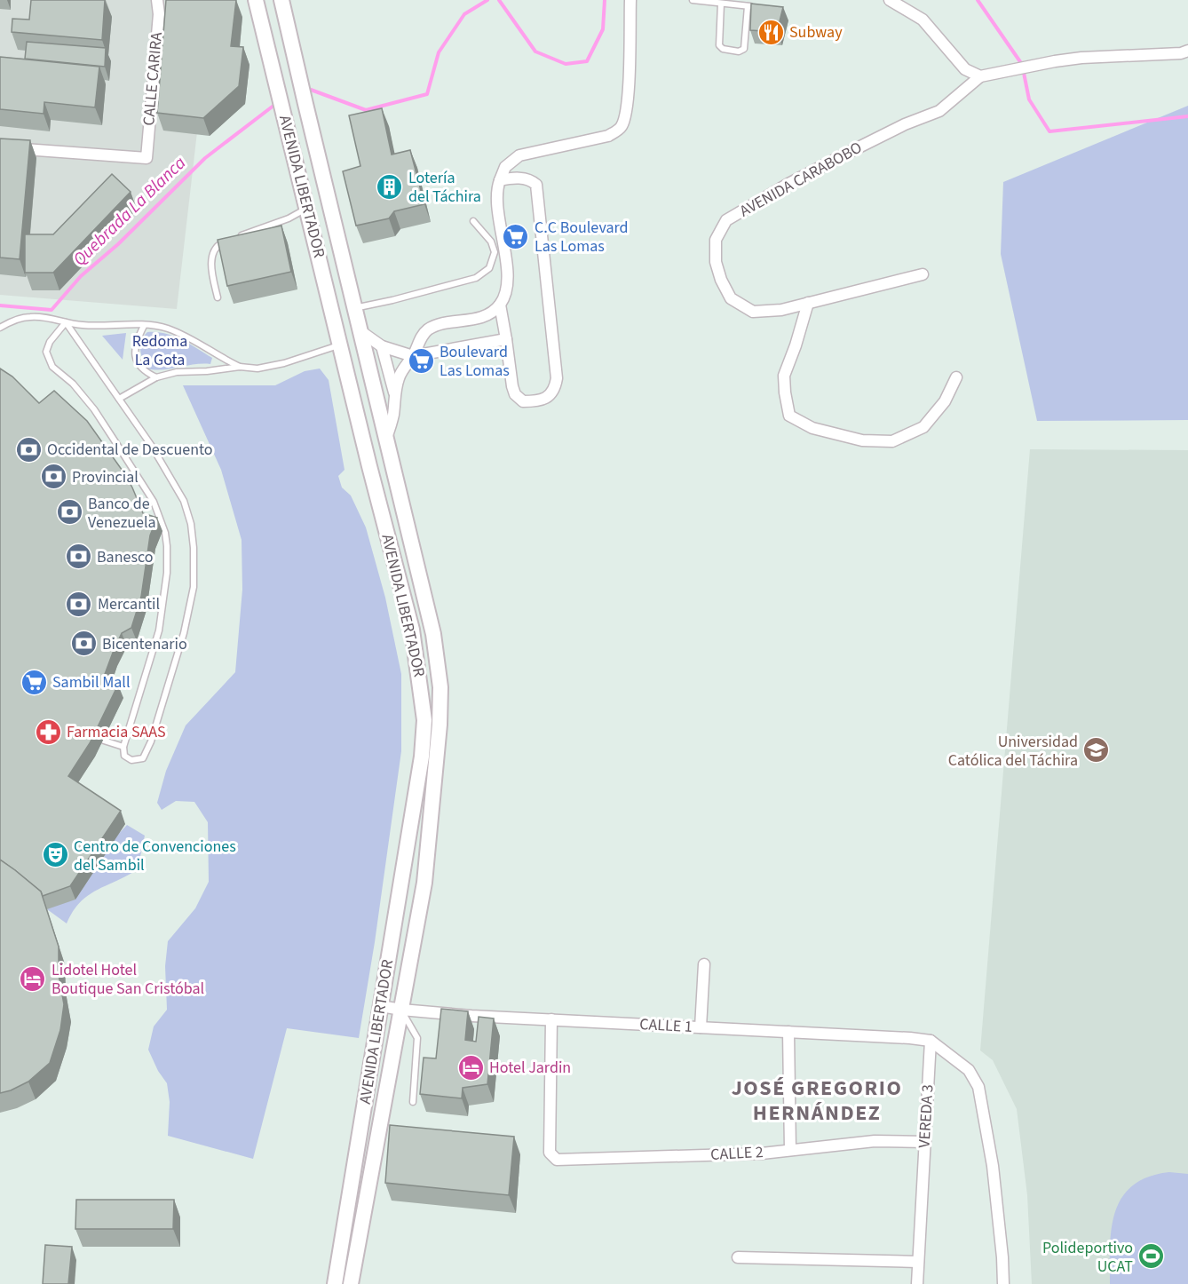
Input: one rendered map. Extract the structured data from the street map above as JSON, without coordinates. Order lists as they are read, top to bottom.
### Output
{
  "streets": {
    "main road": ["AVENIDA LIBERTADOR"],
    "street": [
      "CALLE CARIRA",
      "AVENIDA CARABOBO",
      "CALLE 1",
      "VEREDA 3",
      "CALLE 2"
    ]
  },
  "crossings": [
    ["AVENIDA LIBERTADOR", "CALLE 1"],
    ["CALLE 1", "VEREDA 3"],
    ["CALLE 1", "CALLE 2"],
    ["VEREDA 3", "CALLE 2"]
  ],
  "districts": ["JOSÉ GREGORIO HERNÁNDEZ"],
  "water": ["Quebrada La Blanca"],
  "parks": ["Redoma La Gota"],
  "places": {
    "restaurant": ["Subway"],
    "building": ["Lotería del Táchira"],
    "supermarket": ["C.C Boulevard Las Lomas", "Boulevard Las Lomas", "Sambil Mall"],
    "bank": [
      "Occidental de Descuento",
      "Provincial",
      "Banco de Venezuela",
      "Banesco",
      "Mercantil",
      "Bicentenario"
    ],
    "pharmacy": ["Farmacia SAAS"],
    "school or university": ["Universidad Católica del Táchira"],
    "theatre": ["Centro de Convenciones del Sambil"],
    "hotel": ["Lidotel Hotel Boutique San Cristóbal", "Hotel Jardin"],
    "sports": ["Polideportivo UCAT"]
  }
}
